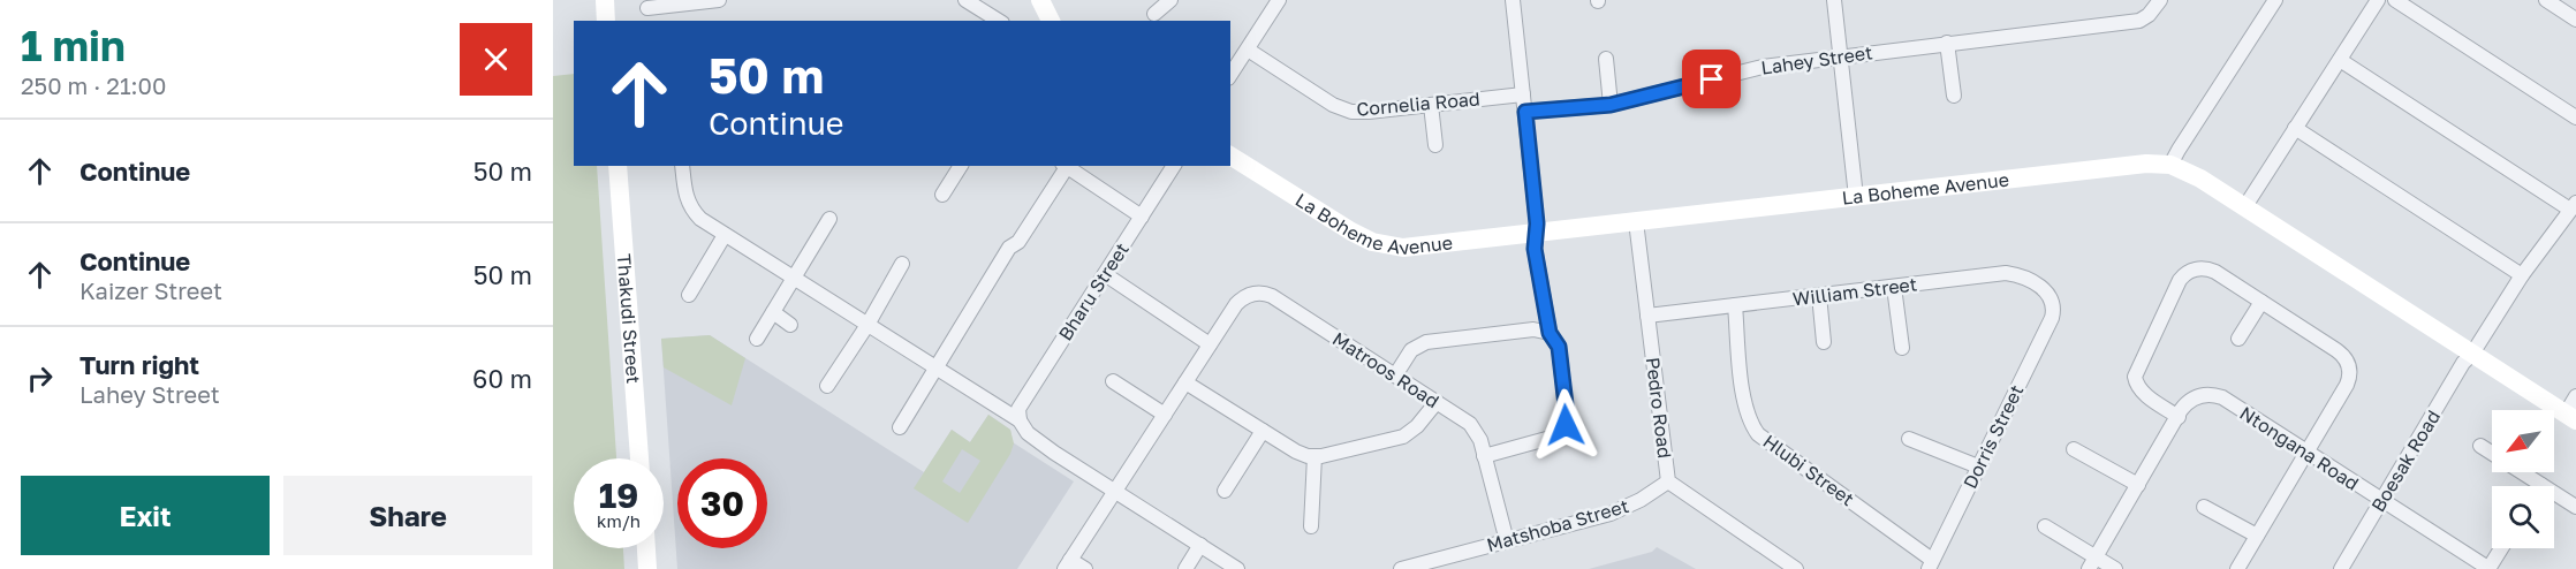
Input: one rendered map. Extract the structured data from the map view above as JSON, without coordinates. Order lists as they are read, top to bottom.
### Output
{
  "streets": {
    "street": [
      "Lahey Street",
      "Cornelia Road",
      "La Boheme Avenue",
      "Bharu Street",
      "William Street",
      "Thakudi Street",
      "Matroos Road",
      "Pedro Road",
      "Dorris Street",
      "Ntongana Road",
      "Boesak Road",
      "Hlubi Street",
      "Matshoba Street"
    ]
  },
  "crossings": [
    ["La Boheme Avenue", "Pedro Road"],
    ["La Boheme Avenue", "Boesak Road"],
    ["William Street", "Pedro Road"],
    ["William Street", "Dorris Street"],
    ["William Street", "Hlubi Street"],
    ["Matroos Road", "Matshoba Street"],
    ["Pedro Road", "Matshoba Street"],
    ["Dorris Street", "Hlubi Street"],
    ["Ntongana Road", "Boesak Road"]
  ],
  "north": "bottom left",
  "page": {
    "heading": ["1 min", "250 m · 21:00"],
    "turn": ["50 m", "Continue"],
    "list": [
      {
        "name": "Continue",
        "value": "50 m"
      },
      {
        "name": "Continue",
        "note": "Kaizer Street",
        "value": "50 m"
      },
      {
        "name": "Turn right",
        "note": "Lahey Street",
        "value": "60 m"
      }
    ],
    "speed": "19 km/h",
    "limit": "30",
    "buttons": ["Exit", "Share"]
  }
}
